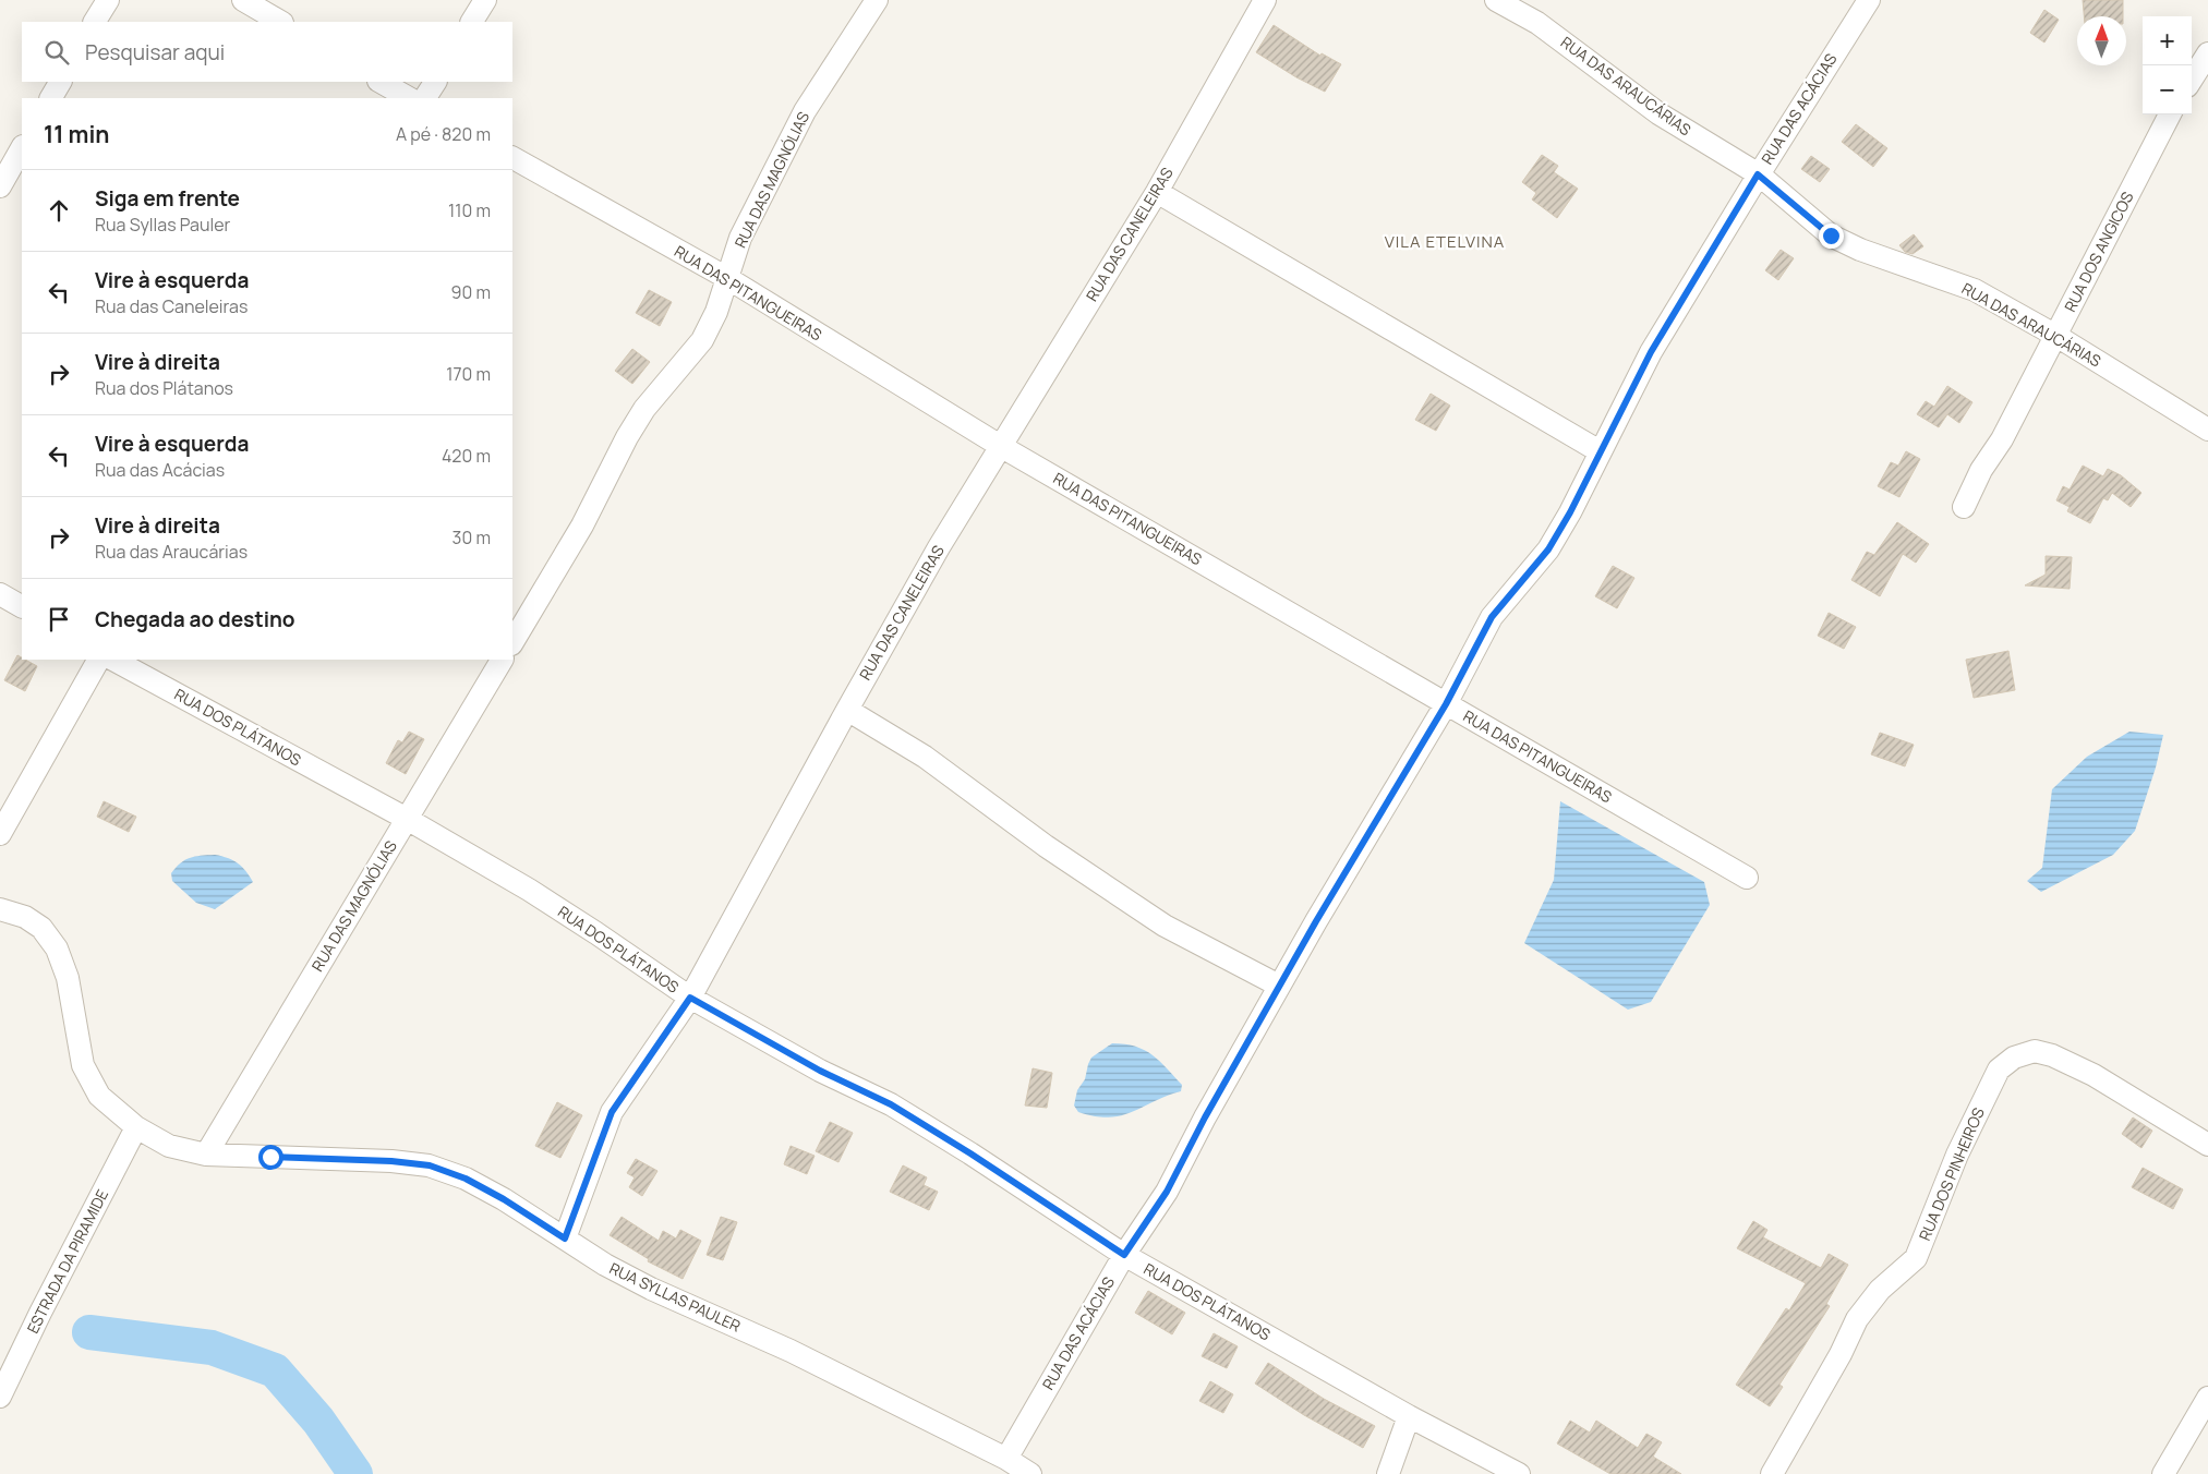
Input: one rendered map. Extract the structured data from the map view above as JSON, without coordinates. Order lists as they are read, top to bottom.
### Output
{
  "streets": {
    "street": [
      "RUA DAS ARAUCÁRIAS",
      "RUA DAS ACÁCIAS",
      "RUA DAS MAGNÓLIAS",
      "RUA DAS CANELEIRAS",
      "RUA DOS ANGICOS",
      "RUA DAS PITANGUEIRAS",
      "RUA DOS PLÁTANOS",
      "RUA DOS PINHEIROS",
      "ESTRADA DA PIRAMIDE",
      "RUA SYLLAS PAULER"
    ]
  },
  "crossings": [
    ["RUA DAS ARAUCÁRIAS", "RUA DAS ACÁCIAS"],
    ["RUA DAS ARAUCÁRIAS", "RUA DOS ANGICOS"],
    ["RUA DAS ACÁCIAS", "RUA DAS PITANGUEIRAS"],
    ["RUA DAS ACÁCIAS", "RUA DOS PLÁTANOS"],
    ["RUA DAS ACÁCIAS", "RUA SYLLAS PAULER"],
    ["RUA DAS MAGNÓLIAS", "RUA DAS PITANGUEIRAS"],
    ["RUA DAS MAGNÓLIAS", "RUA DOS PLÁTANOS"],
    ["RUA DAS MAGNÓLIAS", "RUA SYLLAS PAULER"],
    ["RUA DAS CANELEIRAS", "RUA DAS PITANGUEIRAS"],
    ["RUA DAS CANELEIRAS", "RUA DOS PLÁTANOS"],
    ["RUA DAS CANELEIRAS", "RUA SYLLAS PAULER"],
    ["ESTRADA DA PIRAMIDE", "RUA SYLLAS PAULER"]
  ],
  "districts": ["VILA ETELVINA"],
  "north": "top",
  "page": {
    "map_buttons": ["+", "−"],
    "search": "Pesquisar aqui",
    "heading": ["11 min", "A pé · 820 m"],
    "list": [
      ["Siga em frente", "Rua Syllas Pauler", "110 m"],
      ["Vire à esquerda", "Rua das Caneleiras", "90 m"],
      ["Vire à direita", "Rua dos Plátanos", "170 m"],
      ["Vire à esquerda", "Rua das Acácias", "420 m"],
      ["Vire à direita", "Rua das Araucárias", "30 m"],
      "Chegada ao destino"
    ]
  }
}
